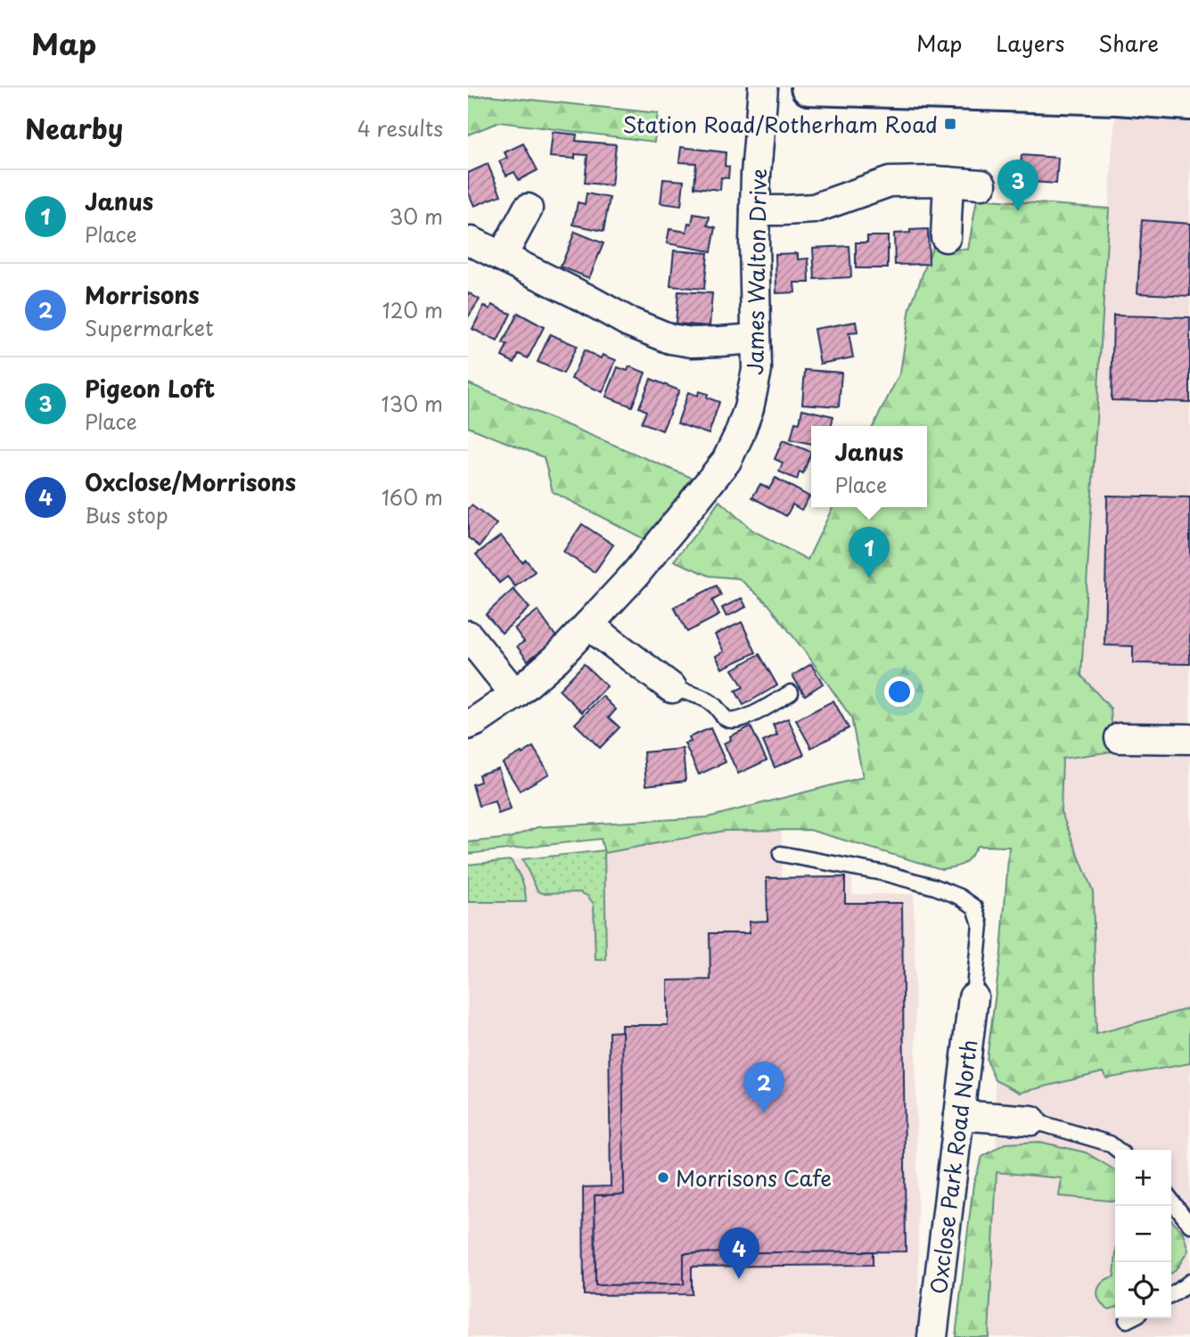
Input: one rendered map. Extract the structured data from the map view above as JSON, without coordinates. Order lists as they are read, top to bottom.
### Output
{
  "streets": {
    "street": ["James Walton Drive", "Oxclose Park Road North"]
  },
  "places": {
    "transit": ["Station Road/Rotherham Road"],
    "other": ["Morrisons Cafe"]
  },
  "page": {
    "header": "Map",
    "nav": ["Map", "Layers", "Share"],
    "heading": ["Nearby", "4 results"],
    "pins": [
      "3",
      "1",
      "2",
      "4"
    ],
    "list": [
      {
        "mark": "1",
        "name": "Janus",
        "note": "Place",
        "value": "30 m"
      },
      {
        "mark": "2",
        "name": "Morrisons",
        "note": "Supermarket",
        "value": "120 m"
      },
      {
        "mark": "3",
        "name": "Pigeon Loft",
        "note": "Place",
        "value": "130 m"
      },
      {
        "mark": "4",
        "name": "Oxclose/Morrisons",
        "note": "Bus stop",
        "value": "160 m"
      }
    ],
    "popup": ["Janus", "Place"],
    "map_buttons": ["+", "−"]
  }
}
